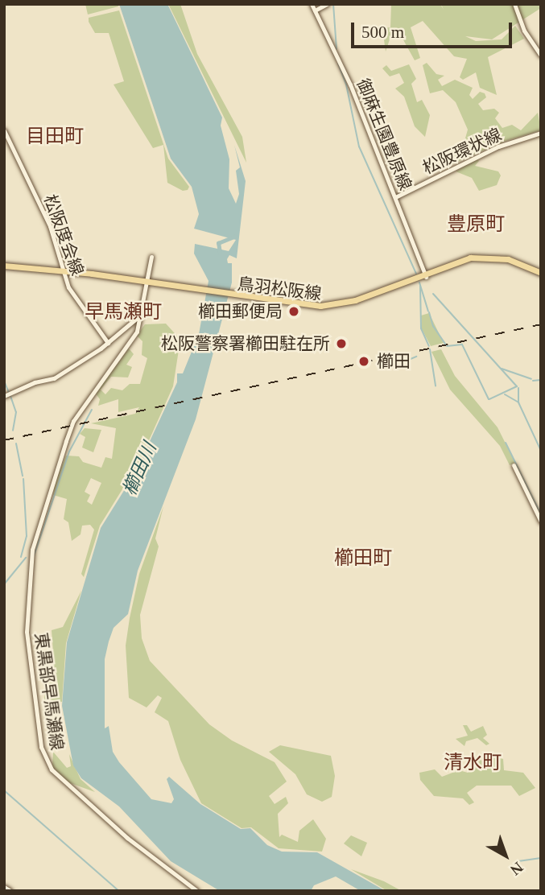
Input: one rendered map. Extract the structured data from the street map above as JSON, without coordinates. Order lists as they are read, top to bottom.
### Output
{
  "streets": {
    "main road": [
      "御麻生園豊原線",
      "松阪環状線",
      "松阪度会線",
      "鳥羽松阪線",
      "東黒部早馬瀬線"
    ]
  },
  "crossings": [
    ["御麻生園豊原線", "松阪環状線"],
    ["御麻生園豊原線", "鳥羽松阪線"],
    ["松阪度会線", "鳥羽松阪線"],
    ["鳥羽松阪線", "東黒部早馬瀬線"]
  ],
  "districts": [
    "目田町",
    "豊原町",
    "早馬瀬町",
    "櫛田町",
    "清水町"
  ],
  "water": ["櫛田川"],
  "places": ["櫛田郵便局", "松阪警察署櫛田駐在所", "櫛田"],
  "scale_bar": "500 m",
  "north": "bottom right"
}
